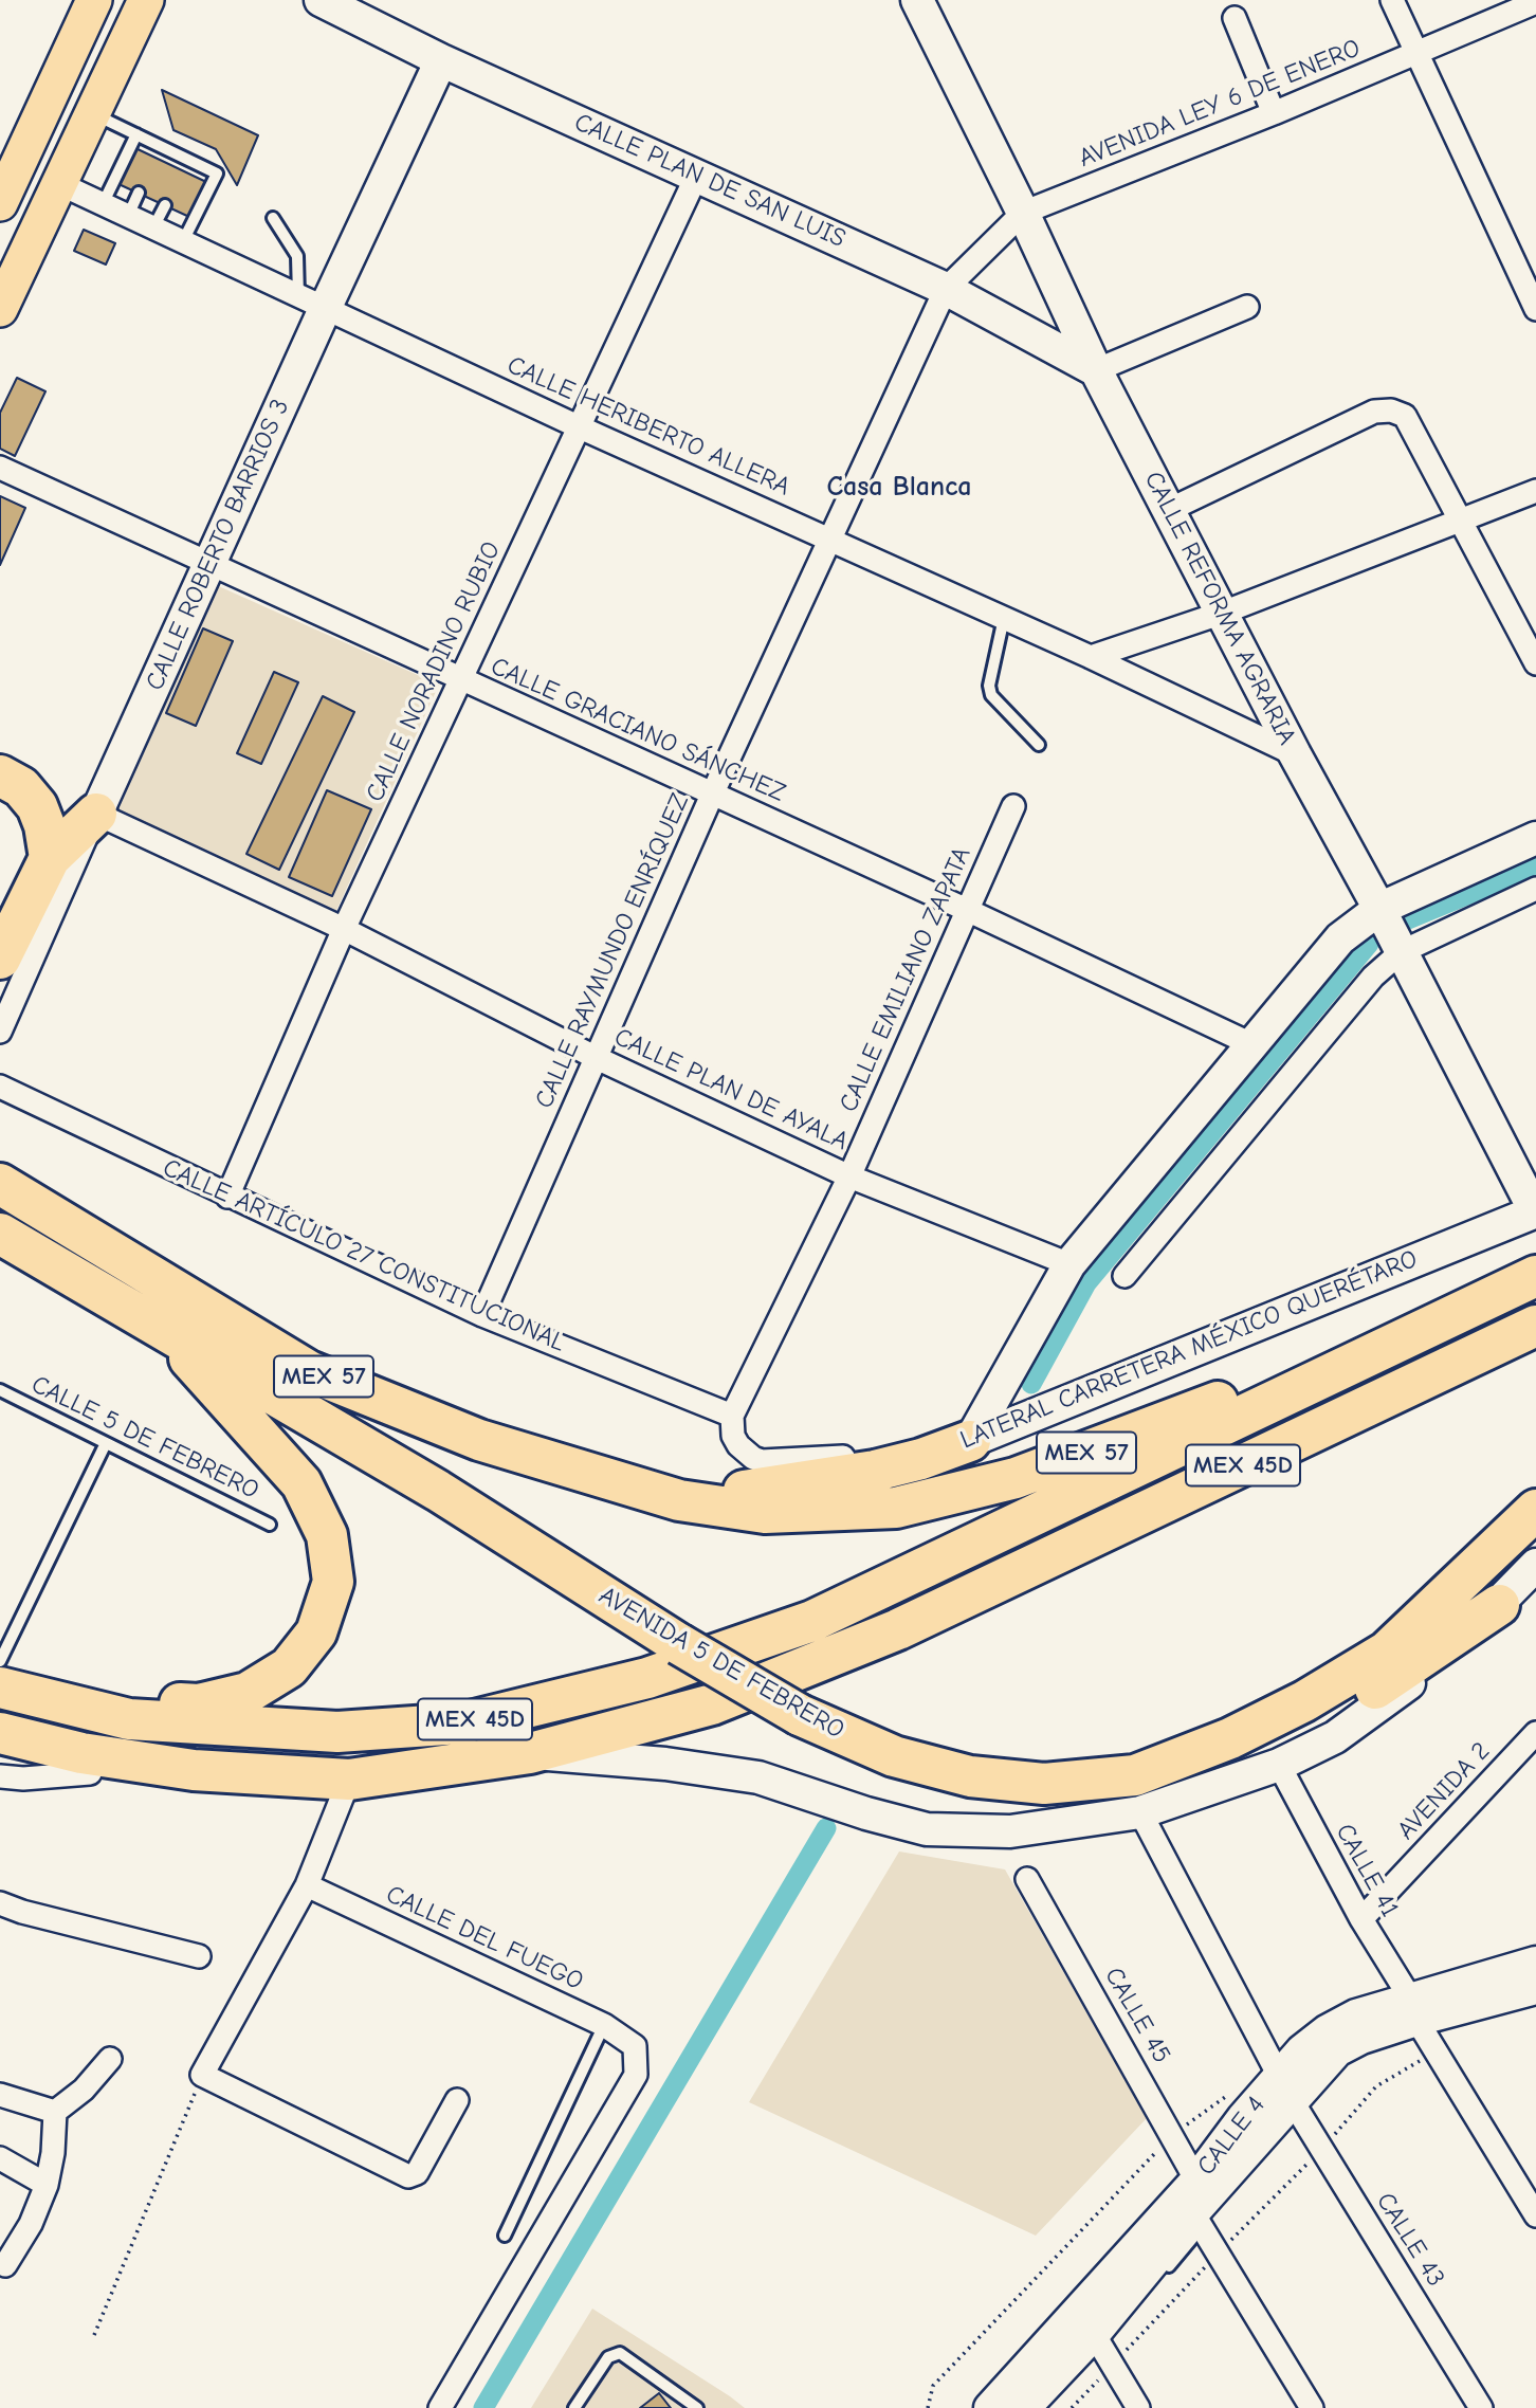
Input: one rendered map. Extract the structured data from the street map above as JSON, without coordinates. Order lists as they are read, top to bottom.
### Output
{
  "streets": {
    "highway": ["MEX 57", "MEX 45D", "AVENIDA 5 DE FEBRERO"],
    "street": [
      "AVENIDA LEY 6 DE ENERO",
      "CALLE PLAN DE SAN LUIS",
      "CALLE HERIBERTO ALLERA",
      "CALLE ROBERTO BARRIOS 3",
      "CALLE REFORMA AGRARIA",
      "CALLE NORADINO RUBIO",
      "CALLE GRACIANO SÁNCHEZ",
      "CALLE RAYMUNDO ENRÍQUEZ",
      "CALLE EMILIANO ZAPATA",
      "CALLE PLAN DE AYALA",
      "CALLE ARTÍCULO 27 CONSTITUCIONAL",
      "LATERAL CARRETERA MÉXICO QUERÉTARO",
      "AVENIDA 2",
      "CALLE 41",
      "CALLE DEL FUEGO",
      "CALLE 45",
      "CALLE 4",
      "CALLE 43"
    ],
    "lane": ["CALLE 5 DE FEBRERO"]
  },
  "crossings": [
    ["AVENIDA LEY 6 DE ENERO", "CALLE PLAN DE SAN LUIS"],
    ["AVENIDA LEY 6 DE ENERO", "CALLE REFORMA AGRARIA"],
    ["AVENIDA LEY 6 DE ENERO", "CALLE RAYMUNDO ENRÍQUEZ"],
    ["CALLE PLAN DE SAN LUIS", "CALLE ROBERTO BARRIOS 3"],
    ["CALLE PLAN DE SAN LUIS", "CALLE REFORMA AGRARIA"],
    ["CALLE PLAN DE SAN LUIS", "CALLE NORADINO RUBIO"],
    ["CALLE PLAN DE SAN LUIS", "CALLE RAYMUNDO ENRÍQUEZ"],
    ["CALLE HERIBERTO ALLERA", "CALLE ROBERTO BARRIOS 3"],
    ["CALLE HERIBERTO ALLERA", "CALLE REFORMA AGRARIA"],
    ["CALLE HERIBERTO ALLERA", "CALLE NORADINO RUBIO"],
    ["CALLE HERIBERTO ALLERA", "CALLE RAYMUNDO ENRÍQUEZ"],
    ["CALLE ROBERTO BARRIOS 3", "CALLE GRACIANO SÁNCHEZ"],
    ["CALLE ROBERTO BARRIOS 3", "CALLE PLAN DE AYALA"],
    ["CALLE REFORMA AGRARIA", "LATERAL CARRETERA MÉXICO QUERÉTARO"],
    ["CALLE NORADINO RUBIO", "CALLE GRACIANO SÁNCHEZ"],
    ["CALLE NORADINO RUBIO", "CALLE PLAN DE AYALA"],
    ["CALLE NORADINO RUBIO", "CALLE ARTÍCULO 27 CONSTITUCIONAL"],
    ["CALLE GRACIANO SÁNCHEZ", "CALLE RAYMUNDO ENRÍQUEZ"],
    ["CALLE GRACIANO SÁNCHEZ", "CALLE EMILIANO ZAPATA"],
    ["CALLE RAYMUNDO ENRÍQUEZ", "CALLE PLAN DE AYALA"],
    ["CALLE RAYMUNDO ENRÍQUEZ", "CALLE ARTÍCULO 27 CONSTITUCIONAL"],
    ["CALLE EMILIANO ZAPATA", "CALLE PLAN DE AYALA"],
    ["CALLE EMILIANO ZAPATA", "CALLE ARTÍCULO 27 CONSTITUCIONAL"],
    ["CALLE EMILIANO ZAPATA", "LATERAL CARRETERA MÉXICO QUERÉTARO"],
    ["CALLE ARTÍCULO 27 CONSTITUCIONAL", "LATERAL CARRETERA MÉXICO QUERÉTARO"],
    ["MEX 57", "MEX 45D"],
    ["AVENIDA 5 DE FEBRERO", "CALLE 43"],
    ["AVENIDA 2", "CALLE 41"],
    ["CALLE 41", "CALLE 4"],
    ["CALLE 45", "CALLE 4"],
    ["CALLE 4", "CALLE 43"]
  ],
  "districts": ["Casa Blanca"]
}
